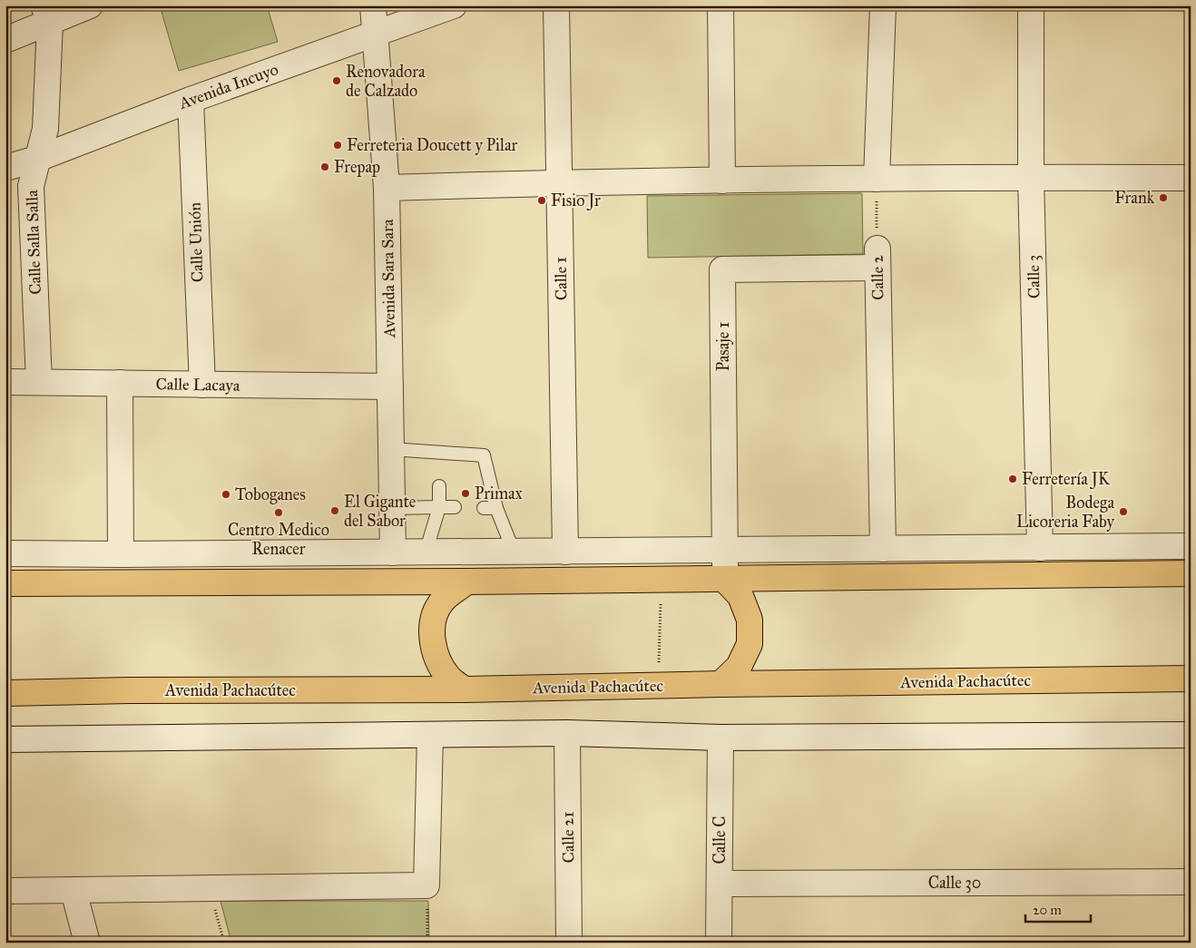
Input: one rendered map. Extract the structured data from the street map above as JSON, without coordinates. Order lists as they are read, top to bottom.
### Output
{
  "streets": {
    "main road": ["Avenida Pachacútec"],
    "street": [
      "Avenida Incuyo",
      "Calle Salla Salla",
      "Calle Unión",
      "Calle 3",
      "Calle 2",
      "Avenida Sara Sara",
      "Calle 1",
      "Pasaje 1",
      "Calle Lacaya",
      "Calle 21",
      "Calle C",
      "Calle 30"
    ]
  },
  "crossings": [
    ["Avenida Incuyo", "Calle Salla Salla"],
    ["Avenida Incuyo", "Calle Unión"],
    ["Avenida Incuyo", "Avenida Sara Sara"],
    ["Calle Salla Salla", "Calle Lacaya"],
    ["Calle Unión", "Calle Lacaya"],
    ["Calle 2", "Pasaje 1"],
    ["Avenida Sara Sara", "Calle Lacaya"],
    ["Calle C", "Calle 30"]
  ],
  "places": [
    "Renovadora de Calzado",
    "Ferreteria Doucett y Pilar",
    "Frepap",
    "Frank",
    "Fisio Jr",
    "Ferretería JK",
    "Primax",
    "Toboganes",
    "El Gigante del Sabor",
    "Bodega Licoreria Faby",
    "Centro Medico Renacer"
  ],
  "scale_bar": "20 m"
}
